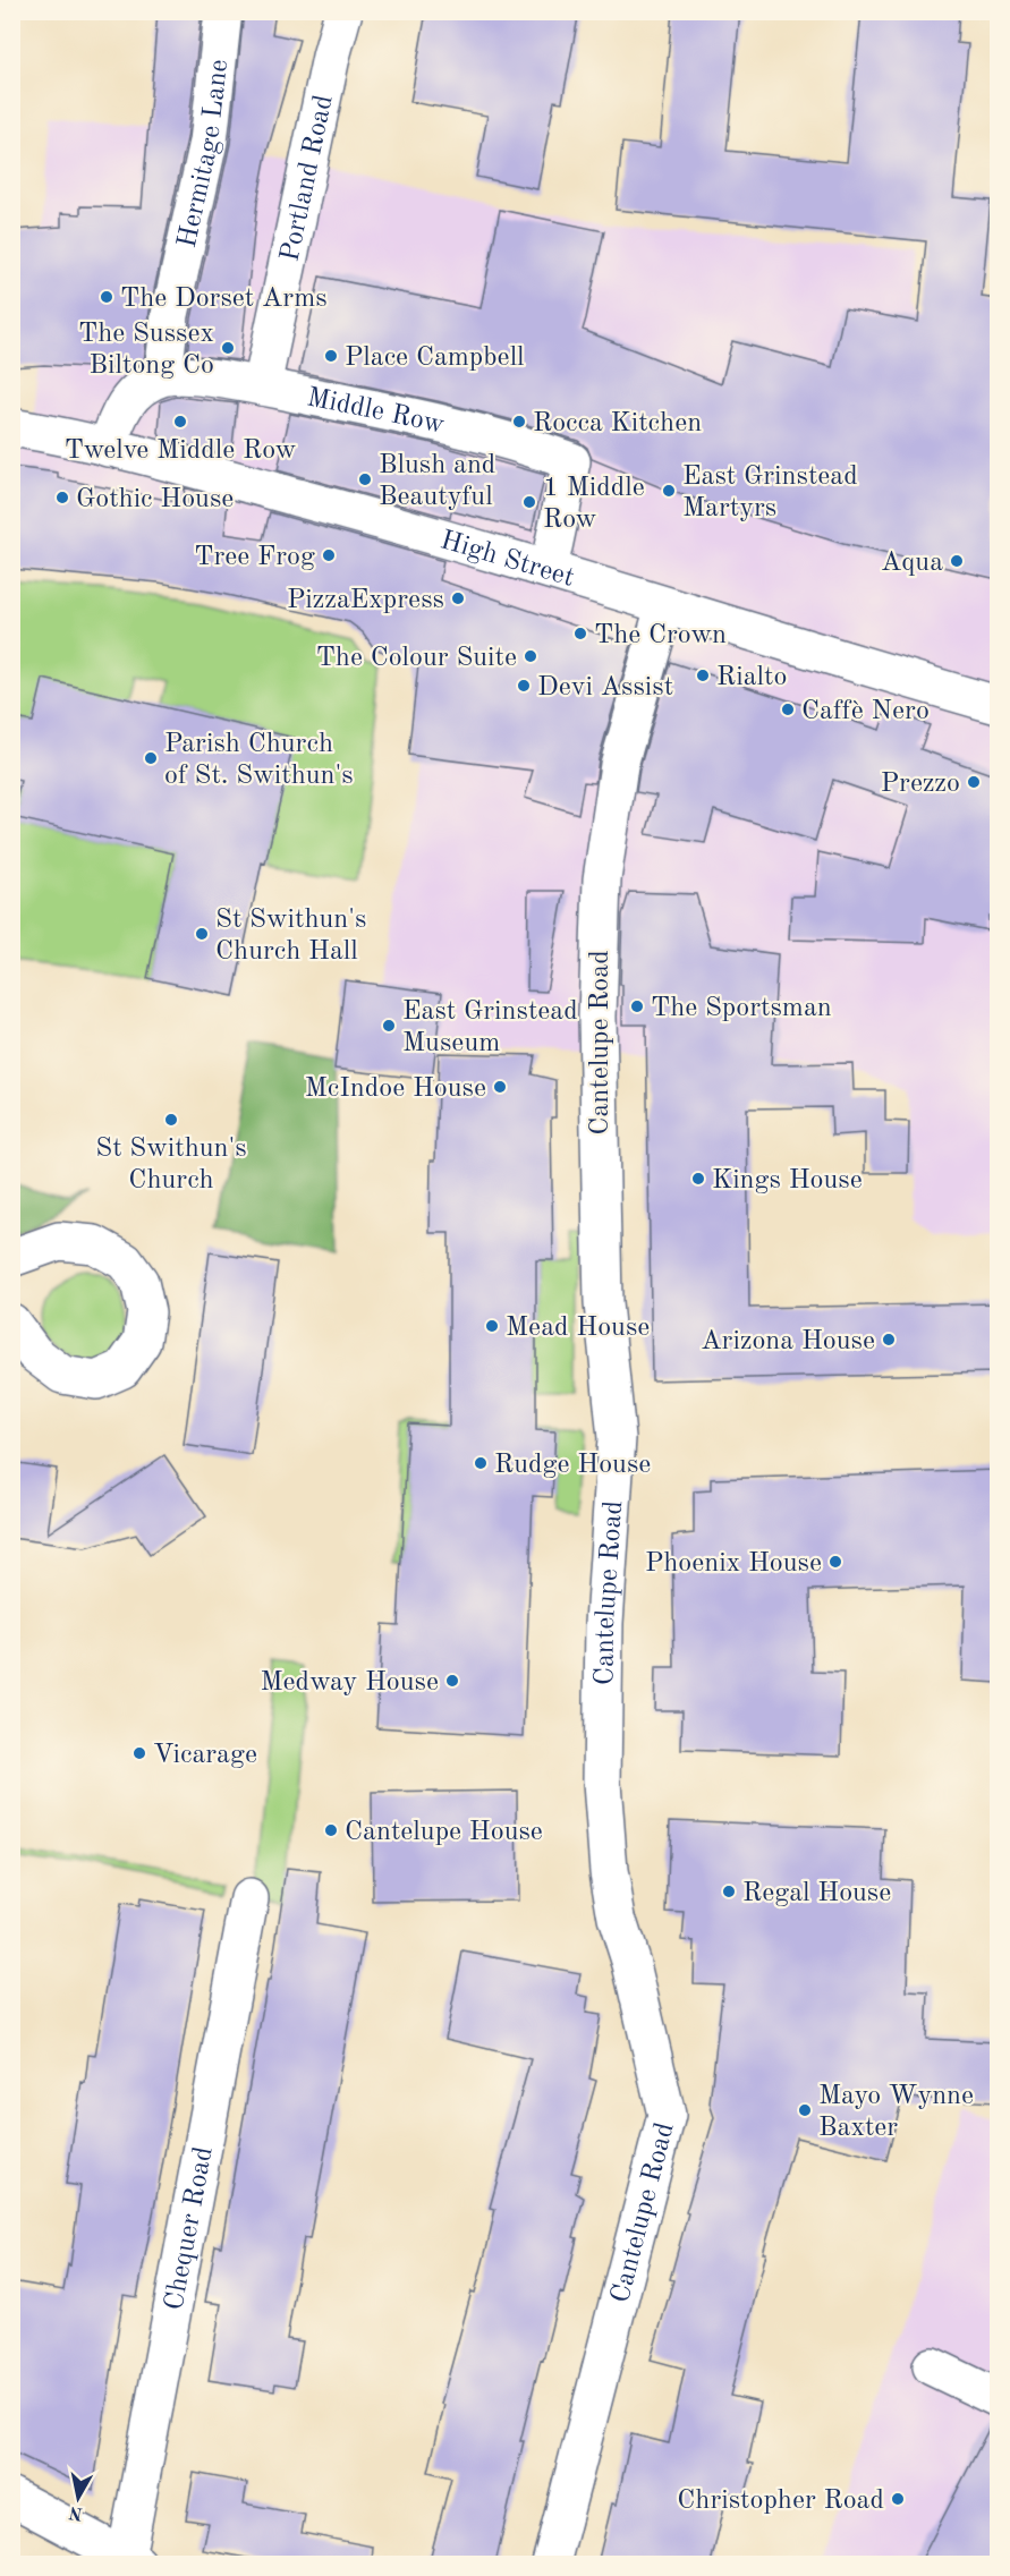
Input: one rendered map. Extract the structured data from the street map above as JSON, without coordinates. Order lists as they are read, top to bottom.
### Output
{
  "streets": {
    "street": [
      "Hermitage Lane",
      "Portland Road",
      "Middle Row",
      "High Street",
      "Cantelupe Road",
      "Chequer Road"
    ]
  },
  "crossings": [
    ["Hermitage Lane", "Middle Row"],
    ["Portland Road", "Middle Row"],
    ["Middle Row", "High Street"],
    ["High Street", "Cantelupe Road"]
  ],
  "places": [
    "The Dorset Arms",
    "The Sussex Biltong Co",
    "Place Campbell",
    "Twelve Middle Row",
    "Rocca Kitchen",
    "Blush and Beautyful",
    "East Grinstead Martyrs",
    "Gothic House",
    "1 Middle Row",
    "Tree Frog",
    "Aqua",
    "PizzaExpress",
    "The Crown",
    "The Colour Suite",
    "Rialto",
    "Devi Assist",
    "Caffè Nero",
    "Parish Church of St. Swithun's",
    "Prezzo",
    "St Swithun's Church Hall",
    "The Sportsman",
    "East Grinstead Museum",
    "McIndoe House",
    "St Swithun's Church",
    "Kings House",
    "Mead House",
    "Arizona House",
    "Rudge House",
    "Phoenix House",
    "Medway House",
    "Vicarage",
    "Cantelupe House",
    "Regal House",
    "Mayo Wynne Baxter",
    "Christopher Road"
  ],
  "north": "bottom"
}
